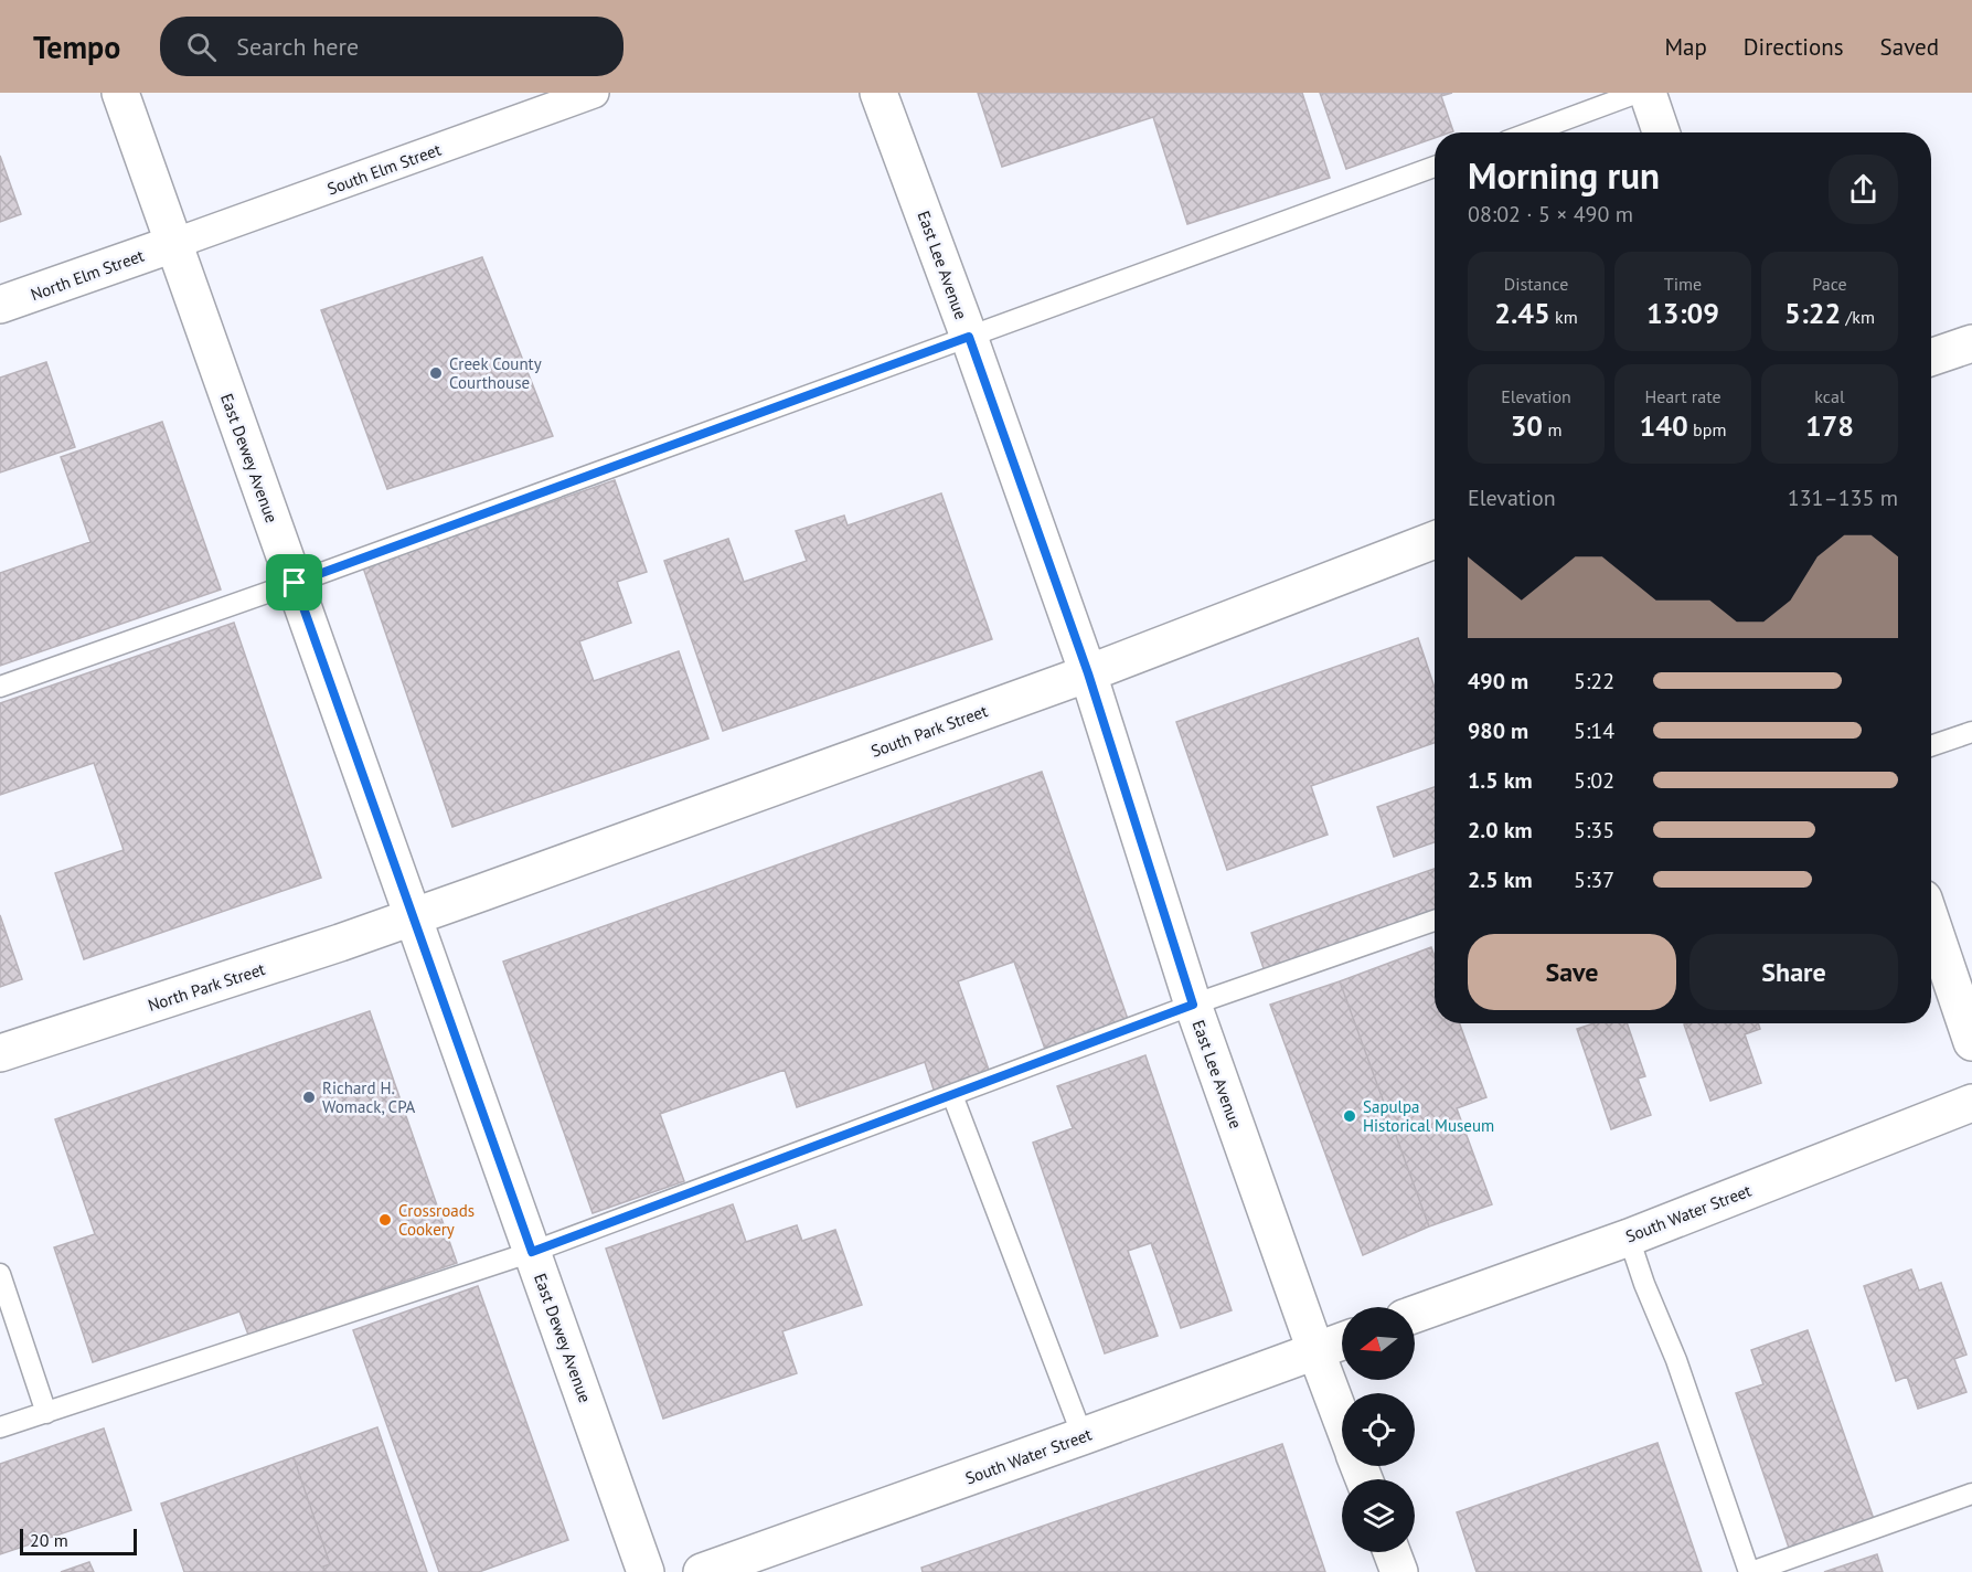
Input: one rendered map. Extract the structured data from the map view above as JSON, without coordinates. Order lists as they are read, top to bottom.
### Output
{
  "streets": {
    "street": [
      "South Elm Street",
      "East Lee Avenue",
      "North Elm Street",
      "East Dewey Avenue",
      "South Park Street",
      "North Park Street",
      "South Water Street"
    ]
  },
  "crossings": [
    ["South Elm Street", "North Elm Street"],
    ["South Elm Street", "East Dewey Avenue"],
    ["East Lee Avenue", "South Park Street"],
    ["East Lee Avenue", "South Water Street"],
    ["North Elm Street", "East Dewey Avenue"],
    ["East Dewey Avenue", "South Park Street"],
    ["East Dewey Avenue", "North Park Street"],
    ["South Park Street", "North Park Street"]
  ],
  "places": [
    "Creek County Courthouse",
    "Richard H. Womack, CPA",
    "Sapulpa Historical Museum",
    "Crossroads Cookery"
  ],
  "scale_bar": "20 m",
  "north": "left",
  "page": {
    "header": "Tempo",
    "search": "Search here",
    "nav": ["Map", "Directions", "Saved"],
    "heading": ["Morning run", "08:02 · 5 × 490 m"],
    "stats": [
      ["Distance", "2.45 km"],
      ["Time", "13:09"],
      ["Pace", "5:22 /km"],
      ["Elevation", "30 m"],
      ["Heart rate", "140 bpm"],
      ["kcal", "178"]
    ],
    "chart": ["Elevation", "131–135 m"],
    "list": [
      {
        "name": "490 m",
        "note": "5:22"
      },
      {
        "name": "980 m",
        "note": "5:14"
      },
      {
        "name": "1.5 km",
        "note": "5:02"
      },
      {
        "name": "2.0 km",
        "note": "5:35"
      },
      {
        "name": "2.5 km",
        "note": "5:37"
      }
    ],
    "buttons": ["Save", "Share"],
    "scale": "20 m"
  }
}
